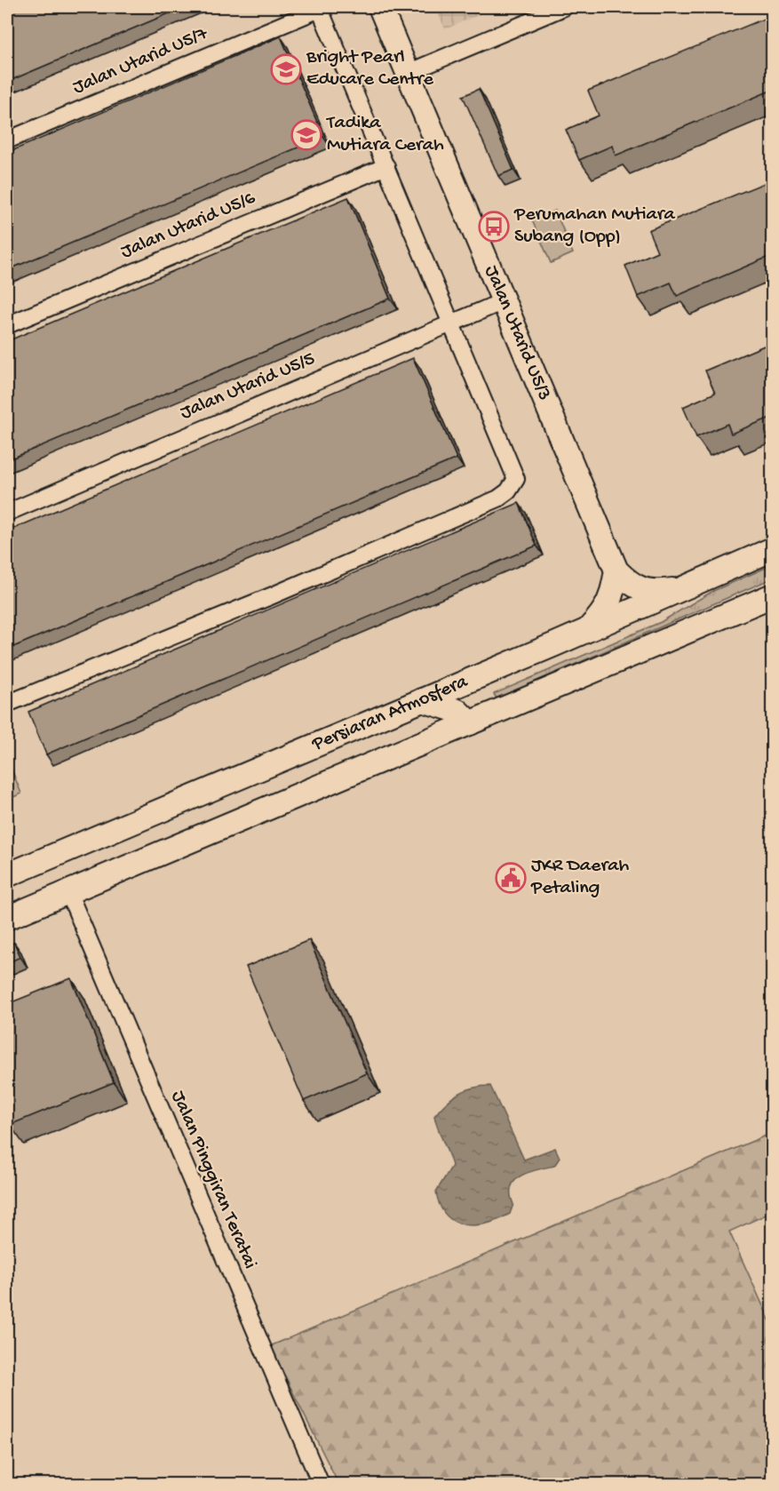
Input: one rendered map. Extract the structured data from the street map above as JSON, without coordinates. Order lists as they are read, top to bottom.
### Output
{
  "streets": {
    "street": [
      "Jalan Utarid U5/7",
      "Jalan Utarid U5/6",
      "Jalan Utarid U5/3",
      "Jalan Utarid U5/5",
      "Persiaran Atmosfera",
      "Jalan Pinggiran Teratai"
    ]
  },
  "crossings": [
    ["Jalan Utarid U5/3", "Jalan Utarid U5/5"],
    ["Persiaran Atmosfera", "Jalan Pinggiran Teratai"]
  ],
  "places": {
    "school or university": ["Bright Pearl Educare Centre", "Tadika Mutiara Cerah"],
    "bus stop": ["Perumahan Mutiara Subang (Opp)"],
    "public building": ["JKR Daerah Petaling"]
  }
}
